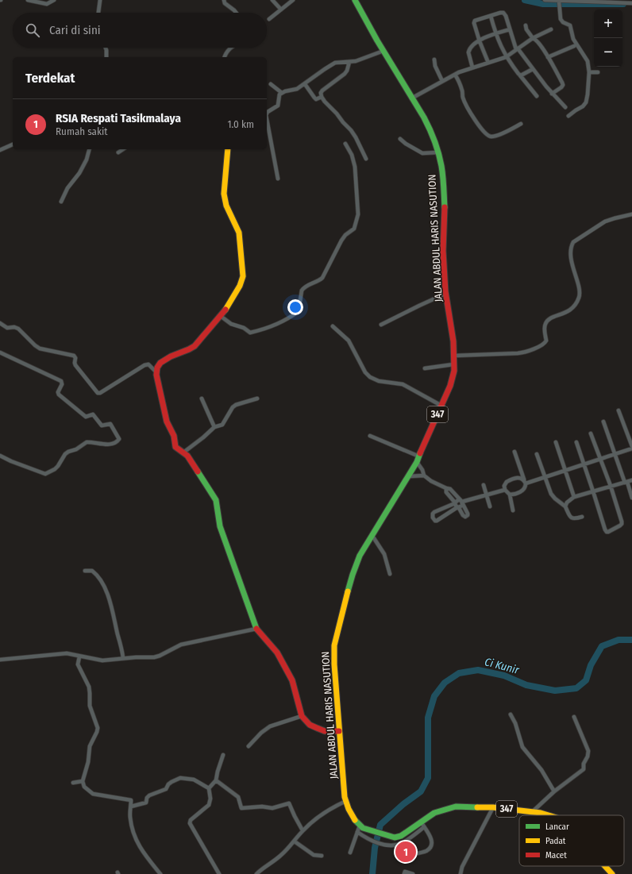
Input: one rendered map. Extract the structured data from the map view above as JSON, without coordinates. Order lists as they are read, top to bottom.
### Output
{
  "streets": {
    "main road": ["JALAN ABDUL HARIS NASUTION", "347"]
  },
  "crossings": [
    ["JALAN ABDUL HARIS NASUTION", "347"]
  ],
  "water": ["Ci Kunir"],
  "legend": ["Lancar", "Padat", "Macet"],
  "page": {
    "map_buttons": ["+", "−"],
    "search": "Cari di sini",
    "heading": "Terdekat",
    "list": [
      {
        "mark": "1",
        "name": "RSIA Respati Tasikmalaya",
        "note": "Rumah sakit",
        "value": "1.0 km"
      }
    ],
    "pins": "1"
  }
}
